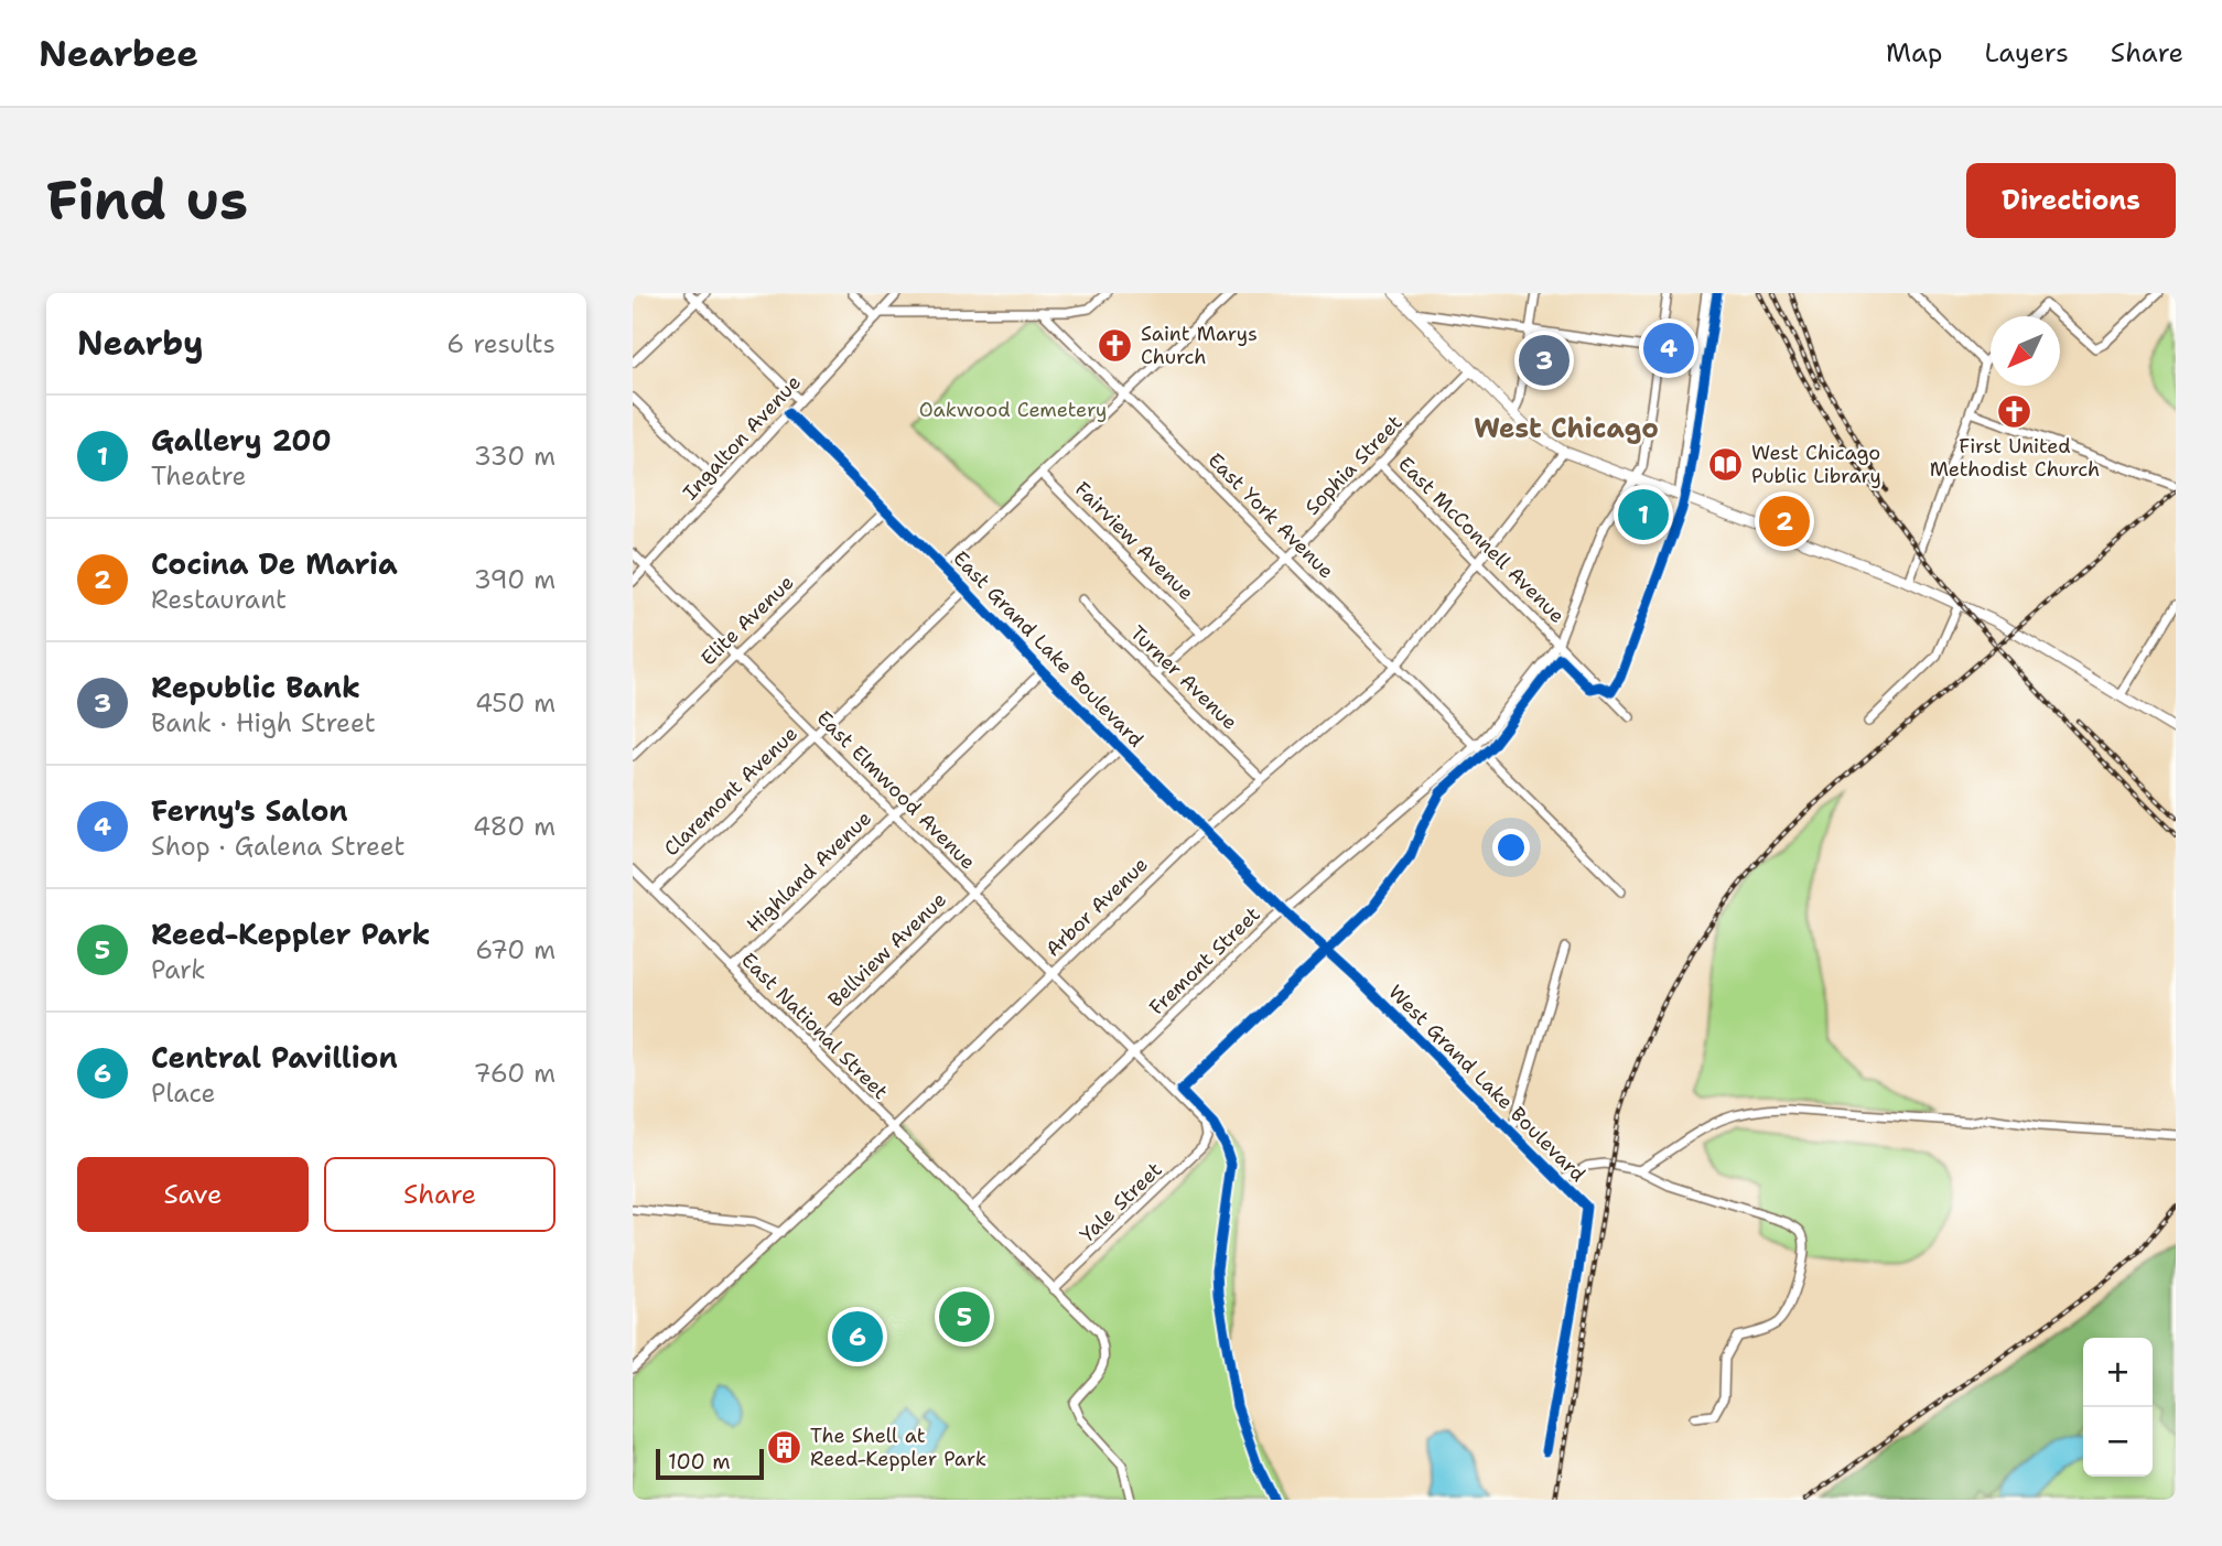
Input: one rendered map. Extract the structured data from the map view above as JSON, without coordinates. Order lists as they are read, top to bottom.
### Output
{
  "streets": {
    "street": [
      "Ingalton Avenue",
      "Sophia Street",
      "East York Avenue",
      "East McConnell Avenue",
      "Fairview Avenue",
      "Elite Avenue",
      "East Grand Lake Boulevard",
      "Turner Avenue",
      "East Elmwood Avenue",
      "Claremont Avenue",
      "Highland Avenue",
      "Arbor Avenue",
      "Bellview Avenue",
      "Fremont Street",
      "East National Street",
      "West Grand Lake Boulevard",
      "Yale Street"
    ]
  },
  "crossings": [
    ["Ingalton Avenue", "East Grand Lake Boulevard"],
    ["Ingalton Avenue", "East Elmwood Avenue"],
    ["Sophia Street", "East York Avenue"],
    ["Sophia Street", "East McConnell Avenue"],
    ["Sophia Street", "Fairview Avenue"],
    ["Sophia Street", "Turner Avenue"],
    ["East York Avenue", "Arbor Avenue"],
    ["East York Avenue", "Fremont Street"],
    ["East McConnell Avenue", "Arbor Avenue"],
    ["East McConnell Avenue", "Fremont Street"],
    ["Elite Avenue", "East Grand Lake Boulevard"],
    ["Elite Avenue", "East Elmwood Avenue"],
    ["East Grand Lake Boulevard", "Claremont Avenue"],
    ["East Grand Lake Boulevard", "Highland Avenue"],
    ["East Grand Lake Boulevard", "Arbor Avenue"],
    ["East Grand Lake Boulevard", "Bellview Avenue"],
    ["East Grand Lake Boulevard", "Fremont Street"],
    ["East Grand Lake Boulevard", "West Grand Lake Boulevard"],
    ["Turner Avenue", "Arbor Avenue"],
    ["East Elmwood Avenue", "Claremont Avenue"],
    ["East Elmwood Avenue", "Highland Avenue"],
    ["East Elmwood Avenue", "Arbor Avenue"],
    ["East Elmwood Avenue", "Bellview Avenue"],
    ["East Elmwood Avenue", "Fremont Street"],
    ["East Elmwood Avenue", "Yale Street"],
    ["Claremont Avenue", "East National Street"],
    ["Highland Avenue", "East National Street"],
    ["Arbor Avenue", "East National Street"],
    ["Bellview Avenue", "East National Street"],
    ["Fremont Street", "East National Street"],
    ["Fremont Street", "West Grand Lake Boulevard"],
    ["East National Street", "Yale Street"]
  ],
  "districts": ["West Chicago"],
  "parks": ["Oakwood Cemetery"],
  "places": {
    "church": ["Saint Marys Church", "First United Methodist Church"],
    "library": ["West Chicago Public Library"],
    "building": ["The Shell at Reed-Keppler Park"]
  },
  "scale_bar": "100 m",
  "north": "bottom left",
  "page": {
    "header": "Nearbee",
    "nav": ["Map", "Layers", "Share"],
    "buttons": [
      "Directions",
      ["Save", "Share"]
    ],
    "title": "Find us",
    "heading": ["Nearby", "6 results"],
    "pins": [
      "4",
      "3",
      "1",
      "2",
      "5",
      "6"
    ],
    "list": [
      {
        "mark": "1",
        "name": "Gallery 200",
        "note": "Theatre",
        "value": "330 m"
      },
      {
        "mark": "2",
        "name": "Cocina De Maria",
        "note": "Restaurant",
        "value": "390 m"
      },
      {
        "mark": "3",
        "name": "Republic Bank",
        "note": "Bank · High Street",
        "value": "450 m"
      },
      {
        "mark": "4",
        "name": "Ferny's Salon",
        "note": "Shop · Galena Street",
        "value": "480 m"
      },
      {
        "mark": "5",
        "name": "Reed-Keppler Park",
        "note": "Park",
        "value": "670 m"
      },
      {
        "mark": "6",
        "name": "Central Pavillion",
        "note": "Place",
        "value": "760 m"
      }
    ],
    "map_buttons": ["+", "−"],
    "scale": "100 m"
  }
}
